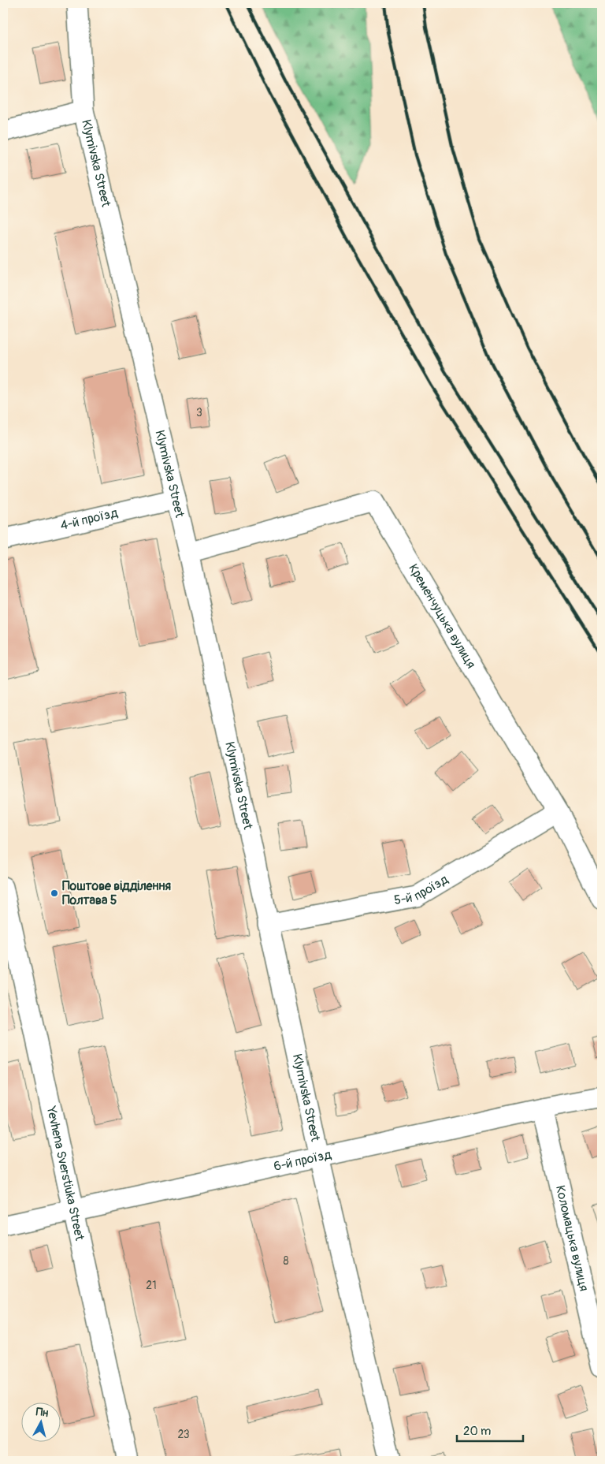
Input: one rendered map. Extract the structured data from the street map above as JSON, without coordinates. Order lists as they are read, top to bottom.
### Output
{
  "streets": {
    "street": [
      "Klymivska Street",
      "4-й проїзд",
      "Кременчуцька вулиця",
      "5-й проїзд",
      "6-й проїзд",
      "Yevhena Sverstiuka Street",
      "Коломацька вулиця"
    ]
  },
  "crossings": [
    ["Klymivska Street", "4-й проїзд"],
    ["Klymivska Street", "Кременчуцька вулиця"],
    ["Klymivska Street", "5-й проїзд"],
    ["Klymivska Street", "6-й проїзд"],
    ["Кременчуцька вулиця", "5-й проїзд"],
    ["6-й проїзд", "Yevhena Sverstiuka Street"],
    ["6-й проїзд", "Коломацька вулиця"]
  ],
  "places": ["Поштове відділення Полтава 5"],
  "house_numbers": [
    "3",
    "8",
    "21",
    "23"
  ],
  "scale_bar": "20 m",
  "north": "top"
}
